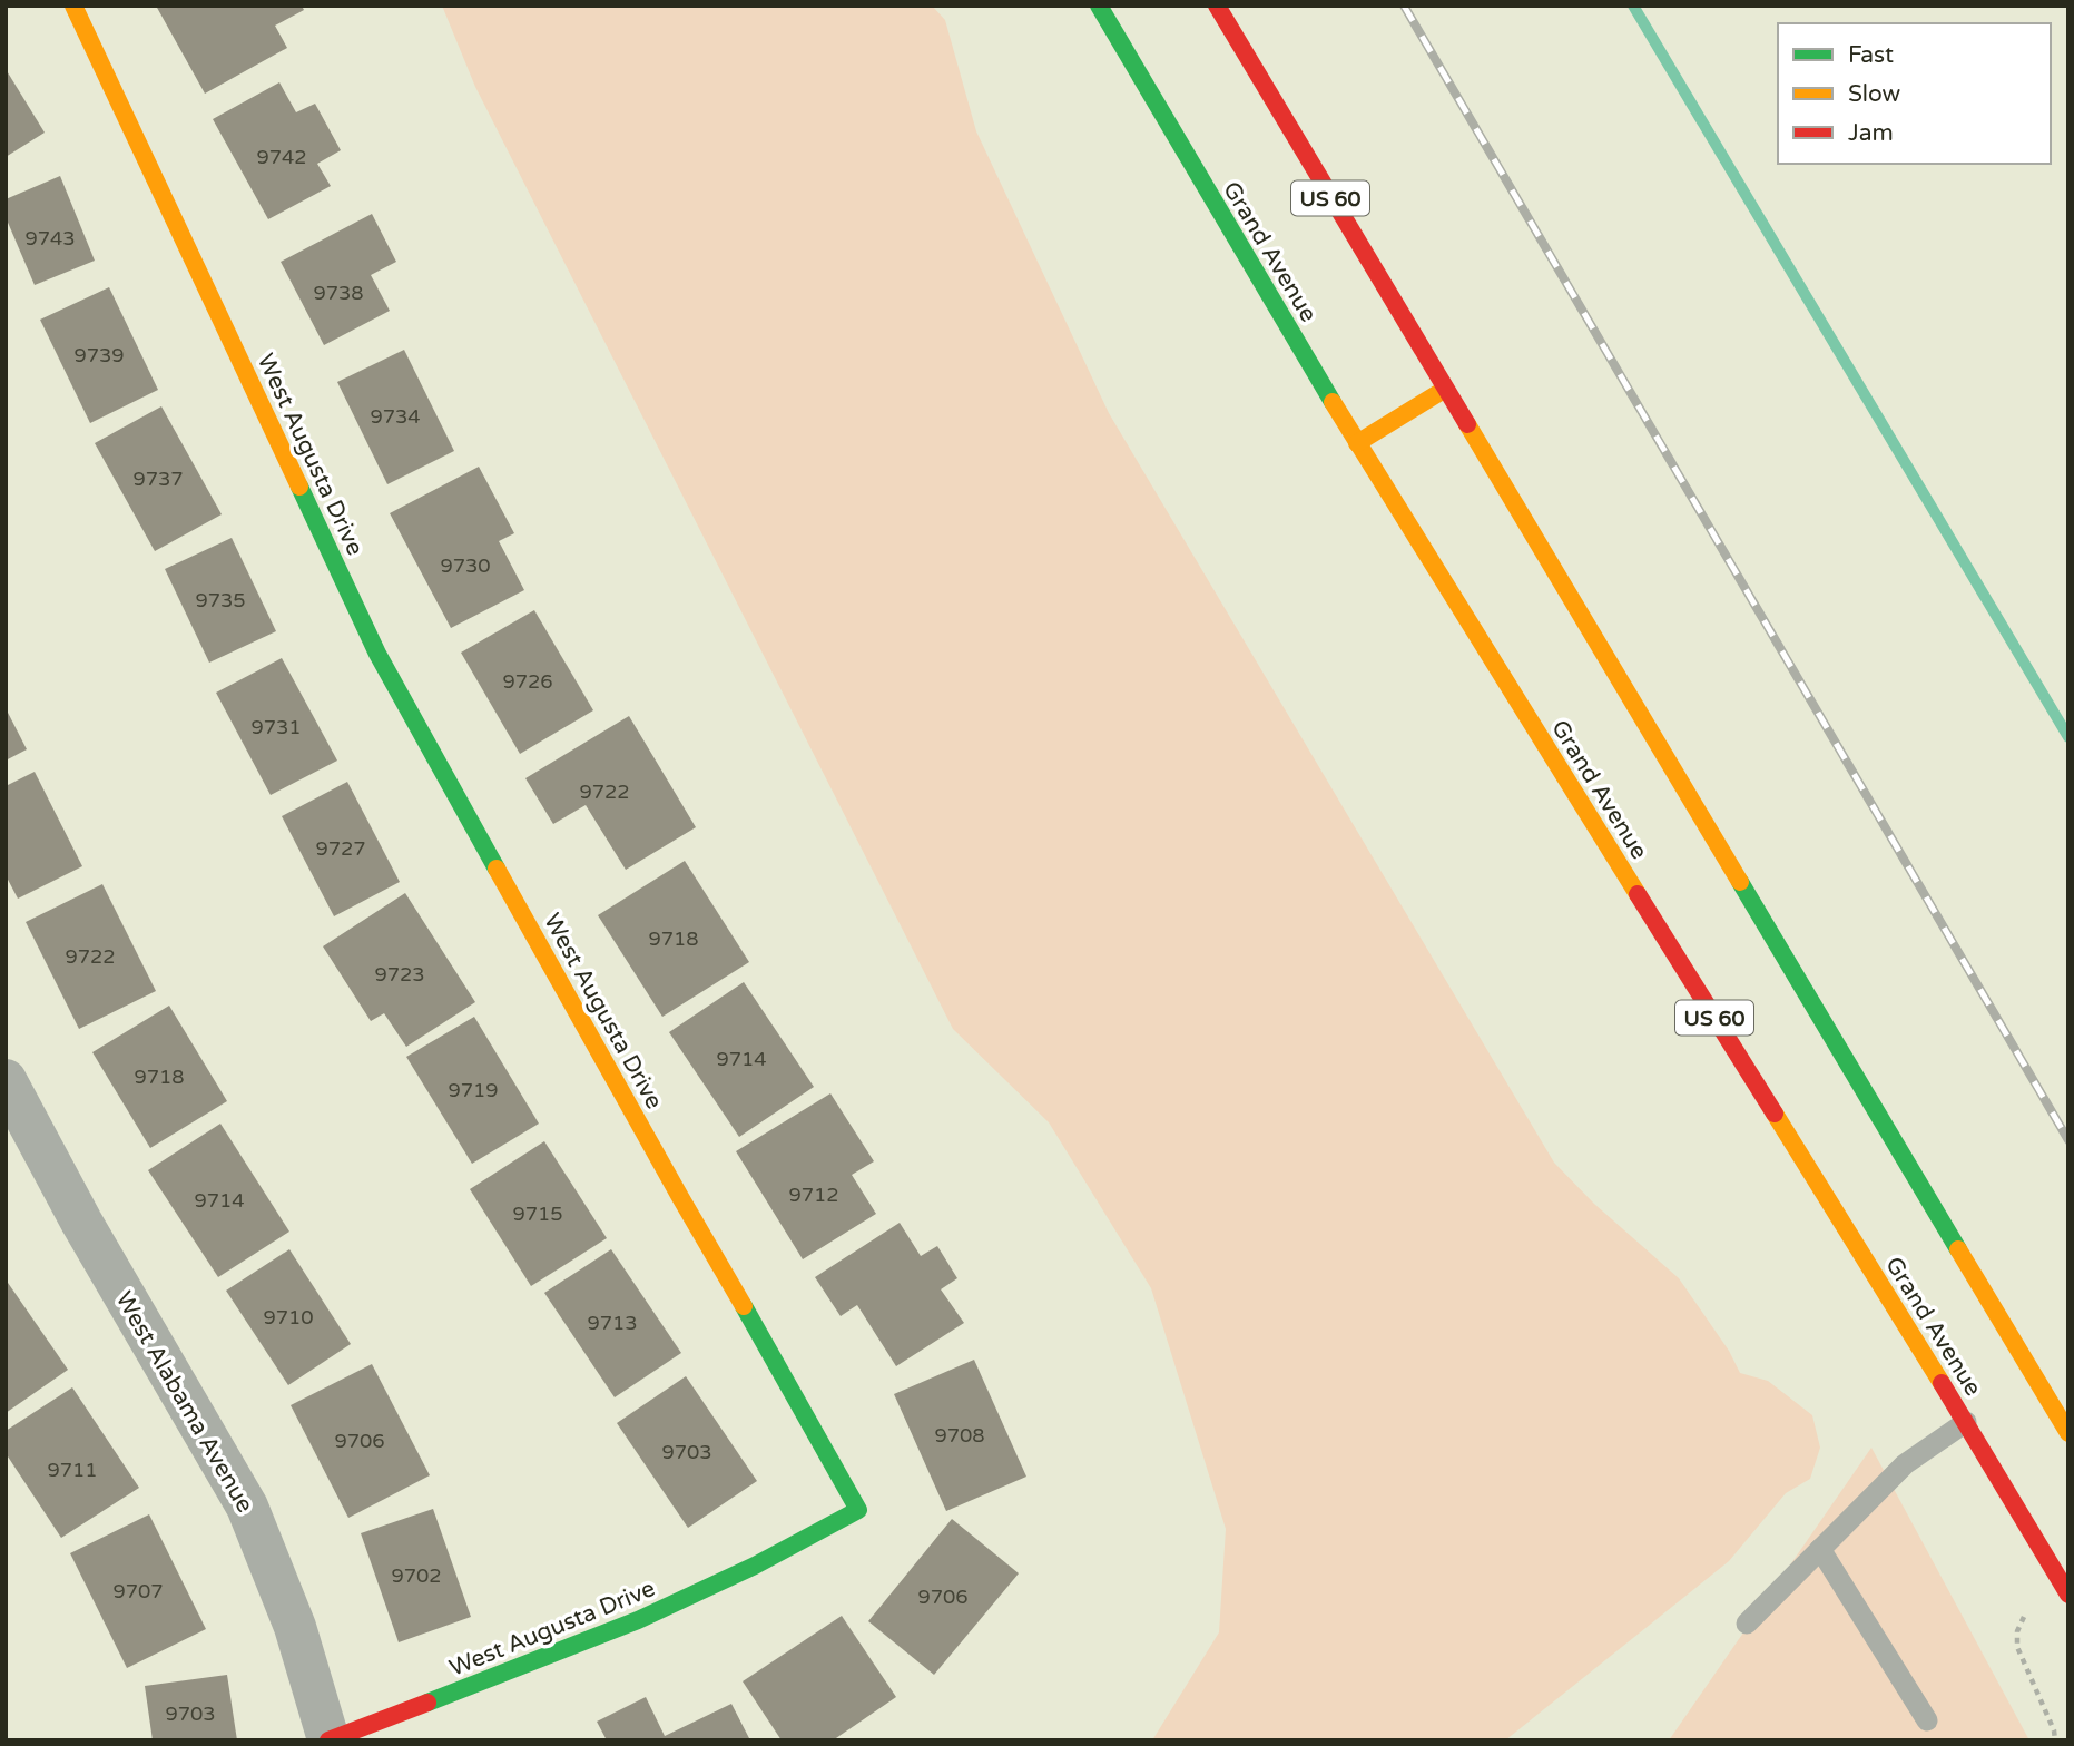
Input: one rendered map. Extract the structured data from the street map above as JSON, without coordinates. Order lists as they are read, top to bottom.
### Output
{
  "streets": {
    "main road": ["US 60", "Grand Avenue", "West Augusta Drive"],
    "street": ["West Alabama Avenue"]
  },
  "crossings": [
    ["West Augusta Drive", "West Alabama Avenue"]
  ],
  "house_numbers": [
    "9742",
    "9743",
    "9738",
    "9739",
    "9734",
    "9737",
    "9730",
    "9735",
    "9726",
    "9731",
    "9722",
    "9727",
    "9718",
    "9722",
    "9723",
    "9714",
    "9718",
    "9719",
    "9712",
    "9714",
    "9715",
    "9710",
    "9713",
    "9708",
    "9706",
    "9703",
    "9711",
    "9702",
    "9707",
    "9706",
    "9703"
  ],
  "legend": ["Fast", "Slow", "Jam"]
}
